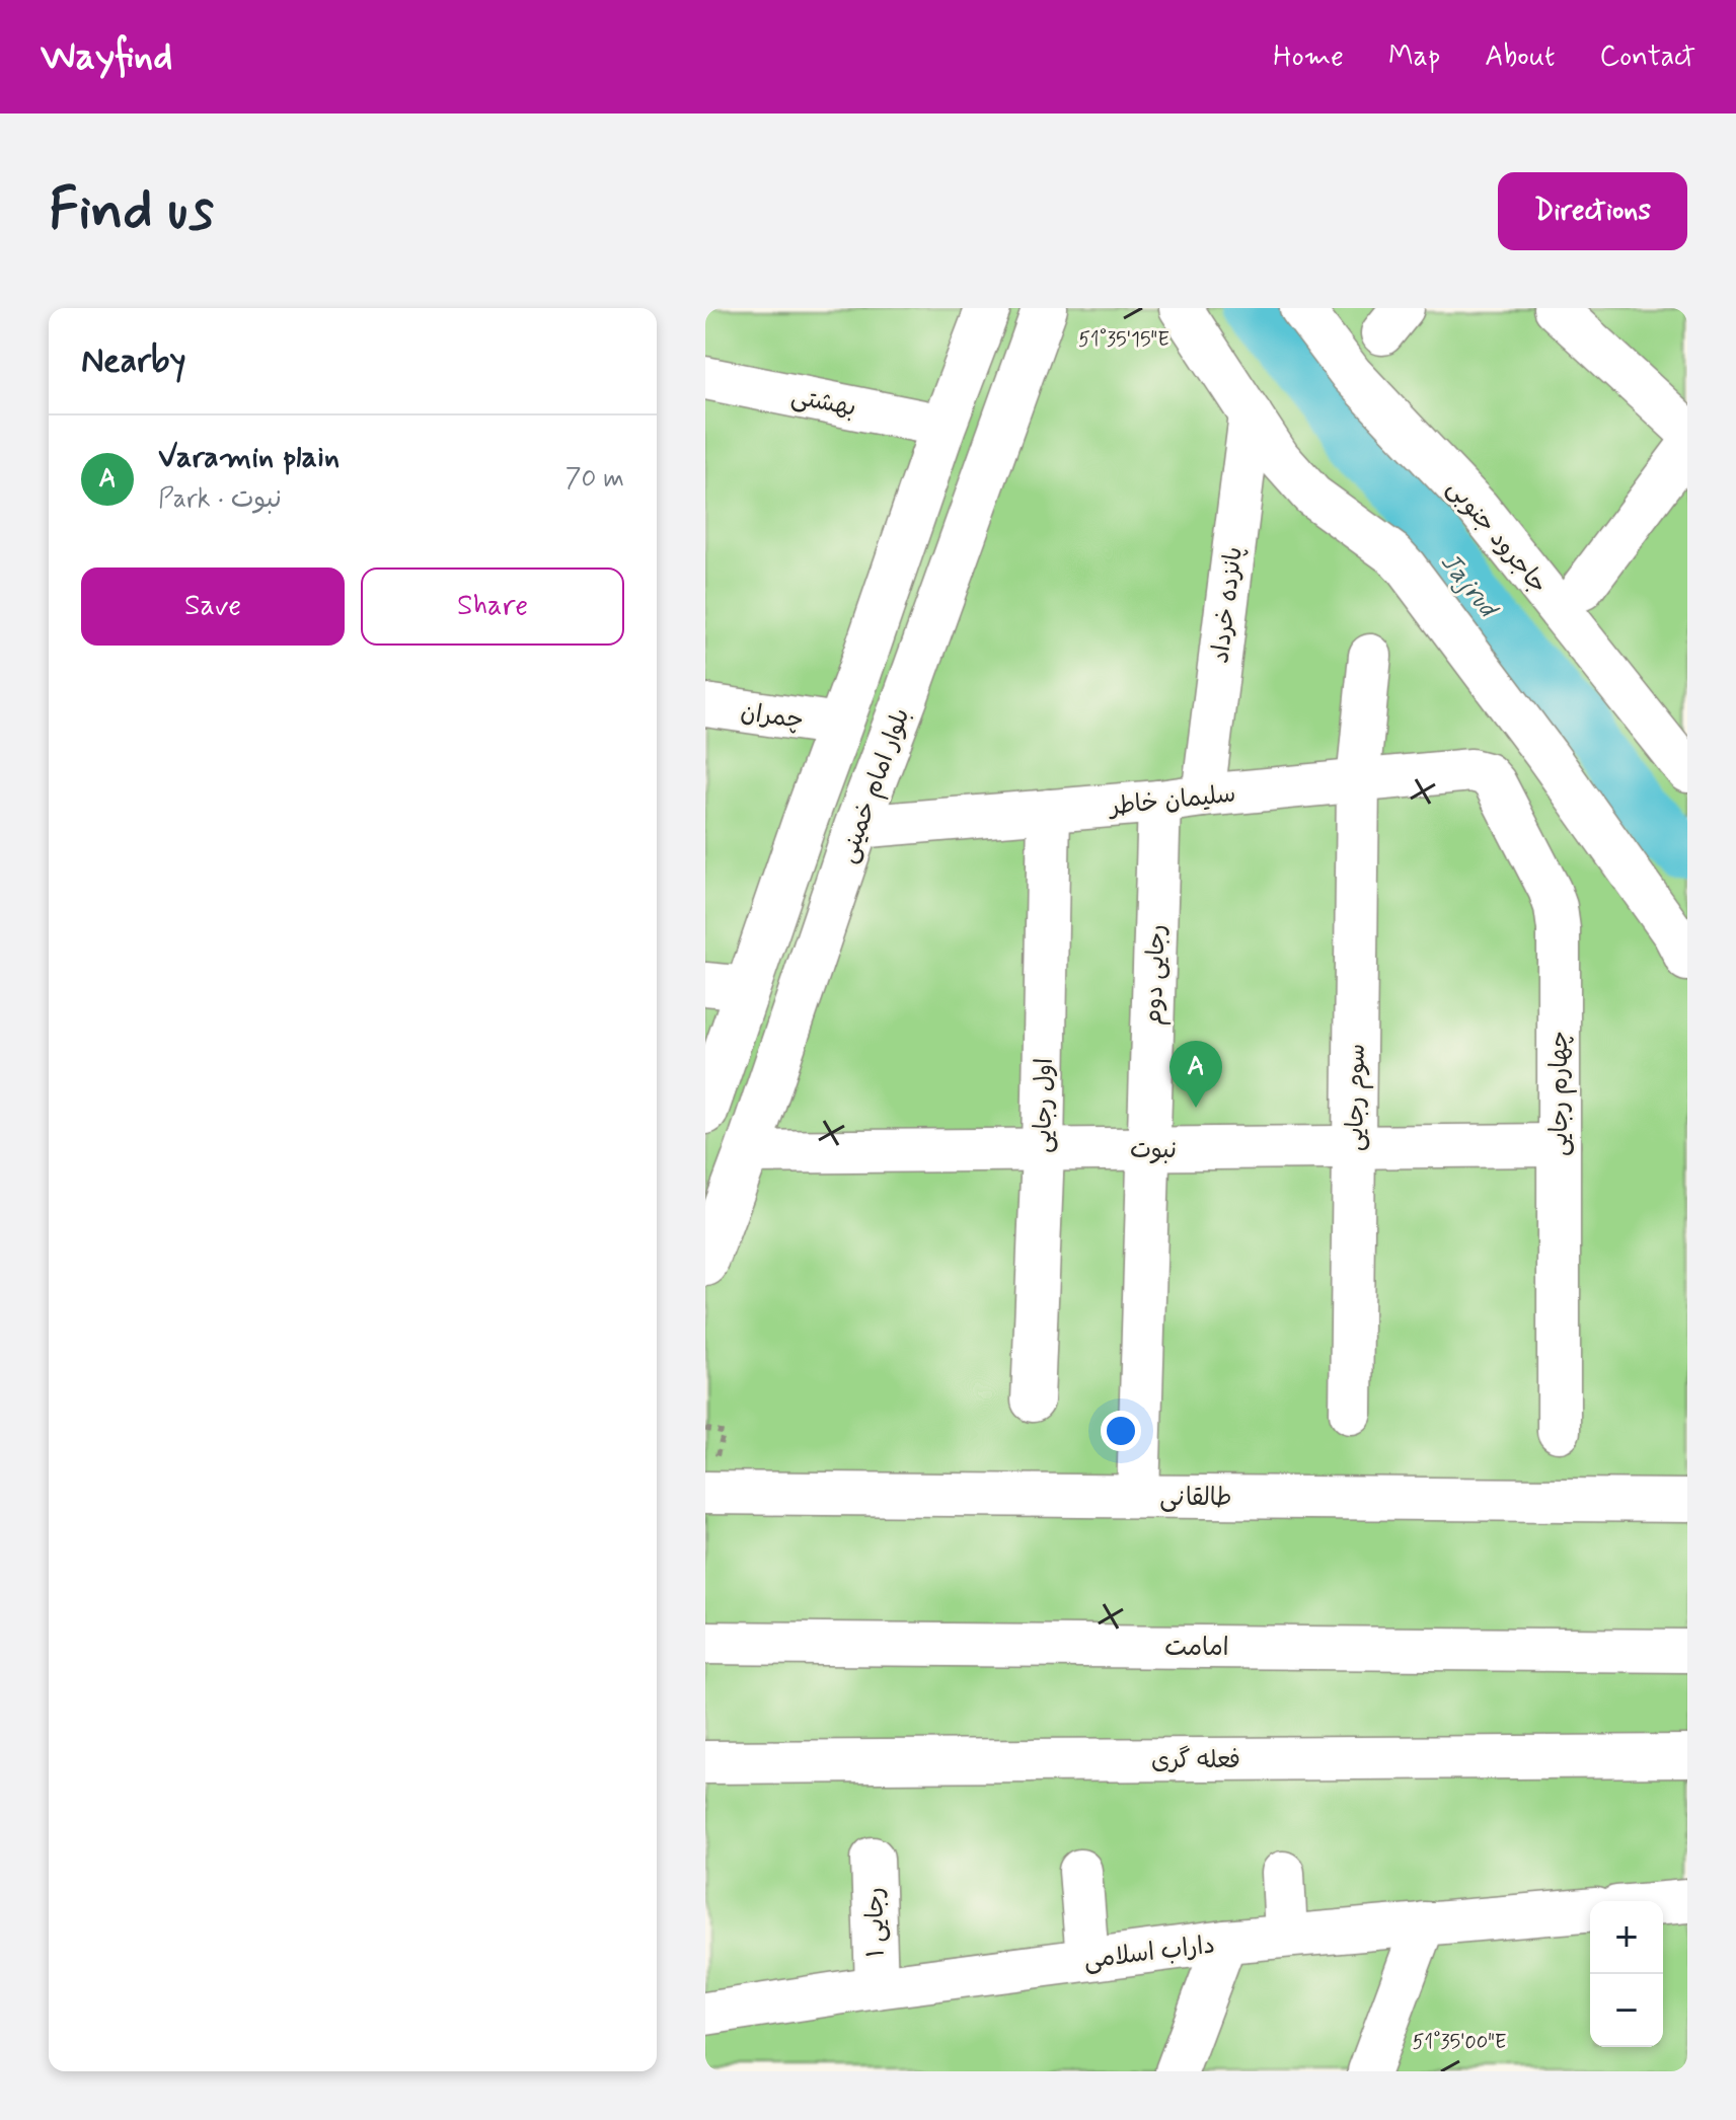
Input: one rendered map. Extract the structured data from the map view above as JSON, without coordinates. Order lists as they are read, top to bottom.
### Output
{
  "streets": {
    "main road": ["بلوار امام خمینی"],
    "street": [
      "بهشتی",
      "جاجرود جنوبی",
      "پانزده خرداد",
      "چمران",
      "سلیمان خاطر",
      "رجایی دوم",
      "چهارم رجایی",
      "سوم رجایی",
      "اول رجایی",
      "نبوت",
      "طالقانی",
      "امامت",
      "فعله گری",
      "رجایی ۱",
      "داراب اسلامی"
    ]
  },
  "crossings": [
    ["پانزده خرداد", "سلیمان خاطر"],
    ["بلوار امام خمینی", "سلیمان خاطر"],
    ["بلوار امام خمینی", "نبوت"],
    ["سلیمان خاطر", "رجایی دوم"],
    ["سلیمان خاطر", "چهارم رجایی"],
    ["سلیمان خاطر", "سوم رجایی"],
    ["سلیمان خاطر", "اول رجایی"],
    ["رجایی دوم", "نبوت"],
    ["رجایی دوم", "طالقانی"],
    ["چهارم رجایی", "نبوت"],
    ["سوم رجایی", "نبوت"],
    ["اول رجایی", "نبوت"],
    ["رجایی ۱", "داراب اسلامی"]
  ],
  "water": ["Jajrud"],
  "page": {
    "header": "Wayfind",
    "nav": [
      "Home",
      "Map",
      "About",
      "Contact"
    ],
    "buttons": [
      "Directions",
      ["Save", "Share"]
    ],
    "title": "Find us",
    "heading": "Nearby",
    "list": [
      {
        "mark": "A",
        "name": "Varamin plain",
        "note": "Park · نبوت",
        "value": "70 m"
      }
    ],
    "pins": "A",
    "map_buttons": ["+", "−"]
  },
  "coordinates": ["51°35'15\"E", "51°35'00\"E"]
}
